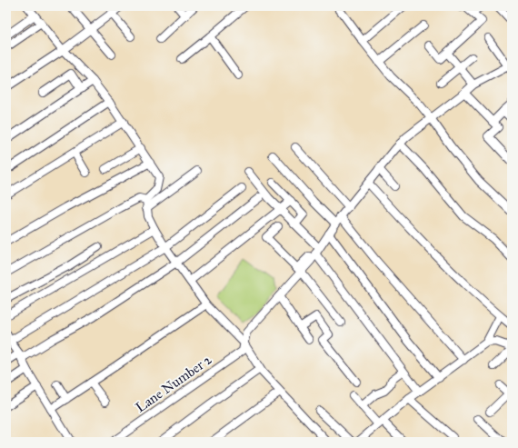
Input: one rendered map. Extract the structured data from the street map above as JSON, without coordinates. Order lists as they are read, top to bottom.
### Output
{
  "streets": {
    "street": ["Lane Number 2"]
  }
}
